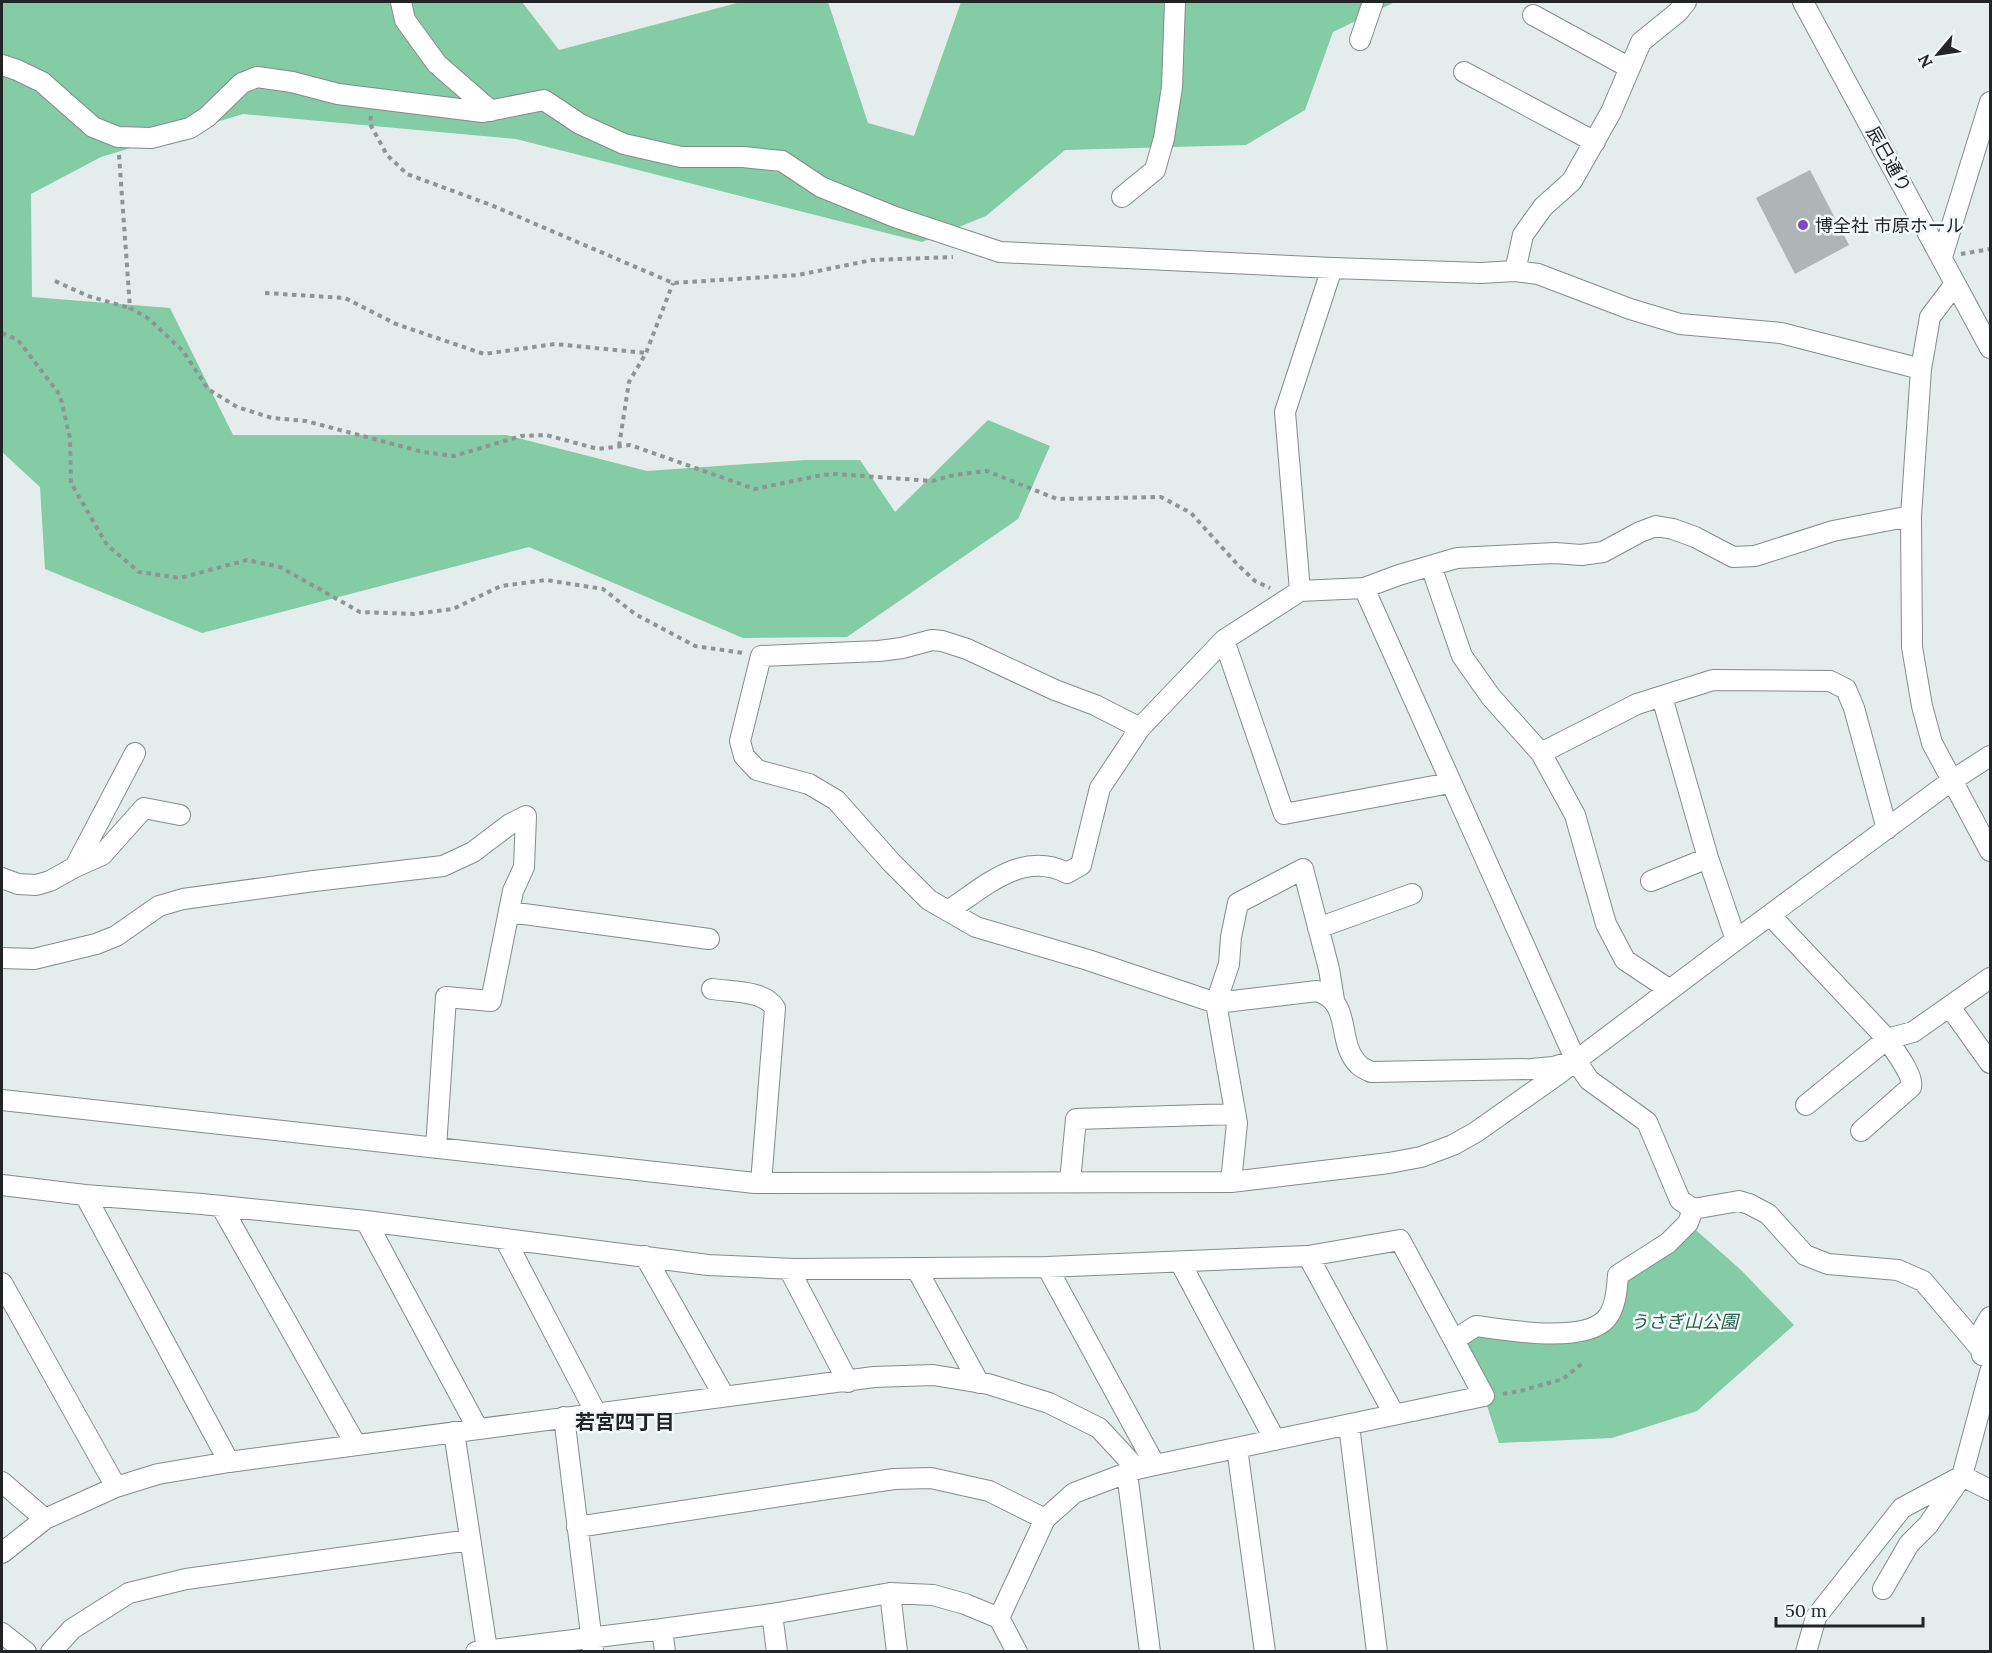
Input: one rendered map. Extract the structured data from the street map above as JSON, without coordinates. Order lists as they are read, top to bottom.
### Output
{
  "streets": {
    "street": ["辰巳通り"]
  },
  "districts": ["若宮四丁目"],
  "parks": ["うさぎ山公園"],
  "places": ["博全社 市原ホール"],
  "scale_bar": "50 m",
  "north": "bottom left"
}
